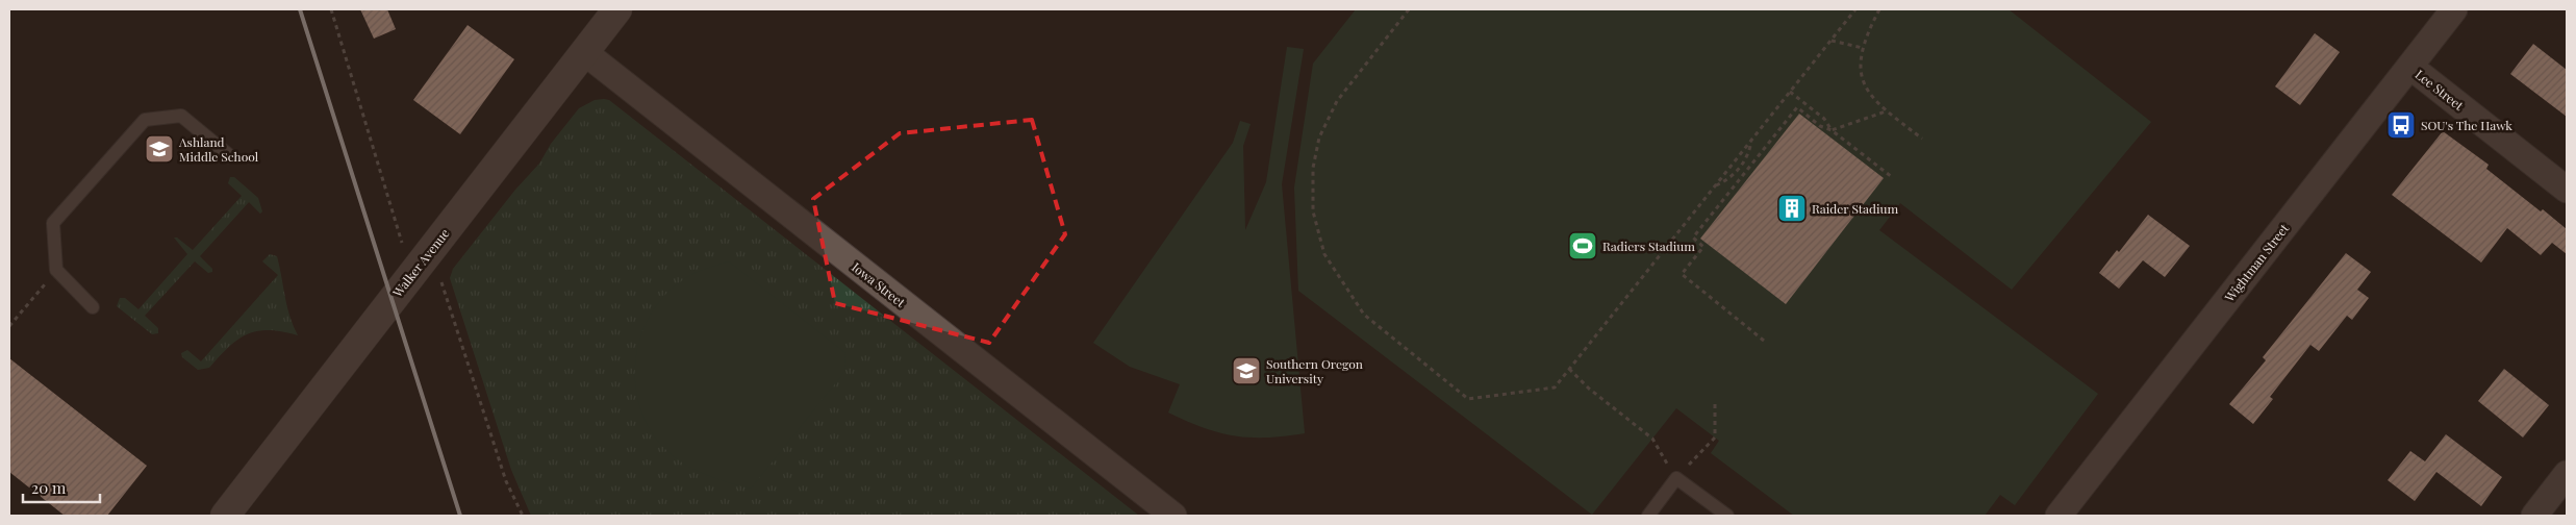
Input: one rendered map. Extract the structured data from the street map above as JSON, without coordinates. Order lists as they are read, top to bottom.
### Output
{
  "streets": {
    "street": [
      "Lee Street",
      "Walker Avenue",
      "Wightman Street",
      "Iowa Street"
    ]
  },
  "crossings": [
    ["Lee Street", "Wightman Street"],
    ["Walker Avenue", "Iowa Street"]
  ],
  "places": {
    "bus stop": ["SOU's The Hawk"],
    "school or university": ["Ashland Middle School", "Southern Oregon University"],
    "building": ["Raider Stadium"],
    "sports": ["Radiers Stadium"]
  },
  "scale_bar": "20 m"
}
